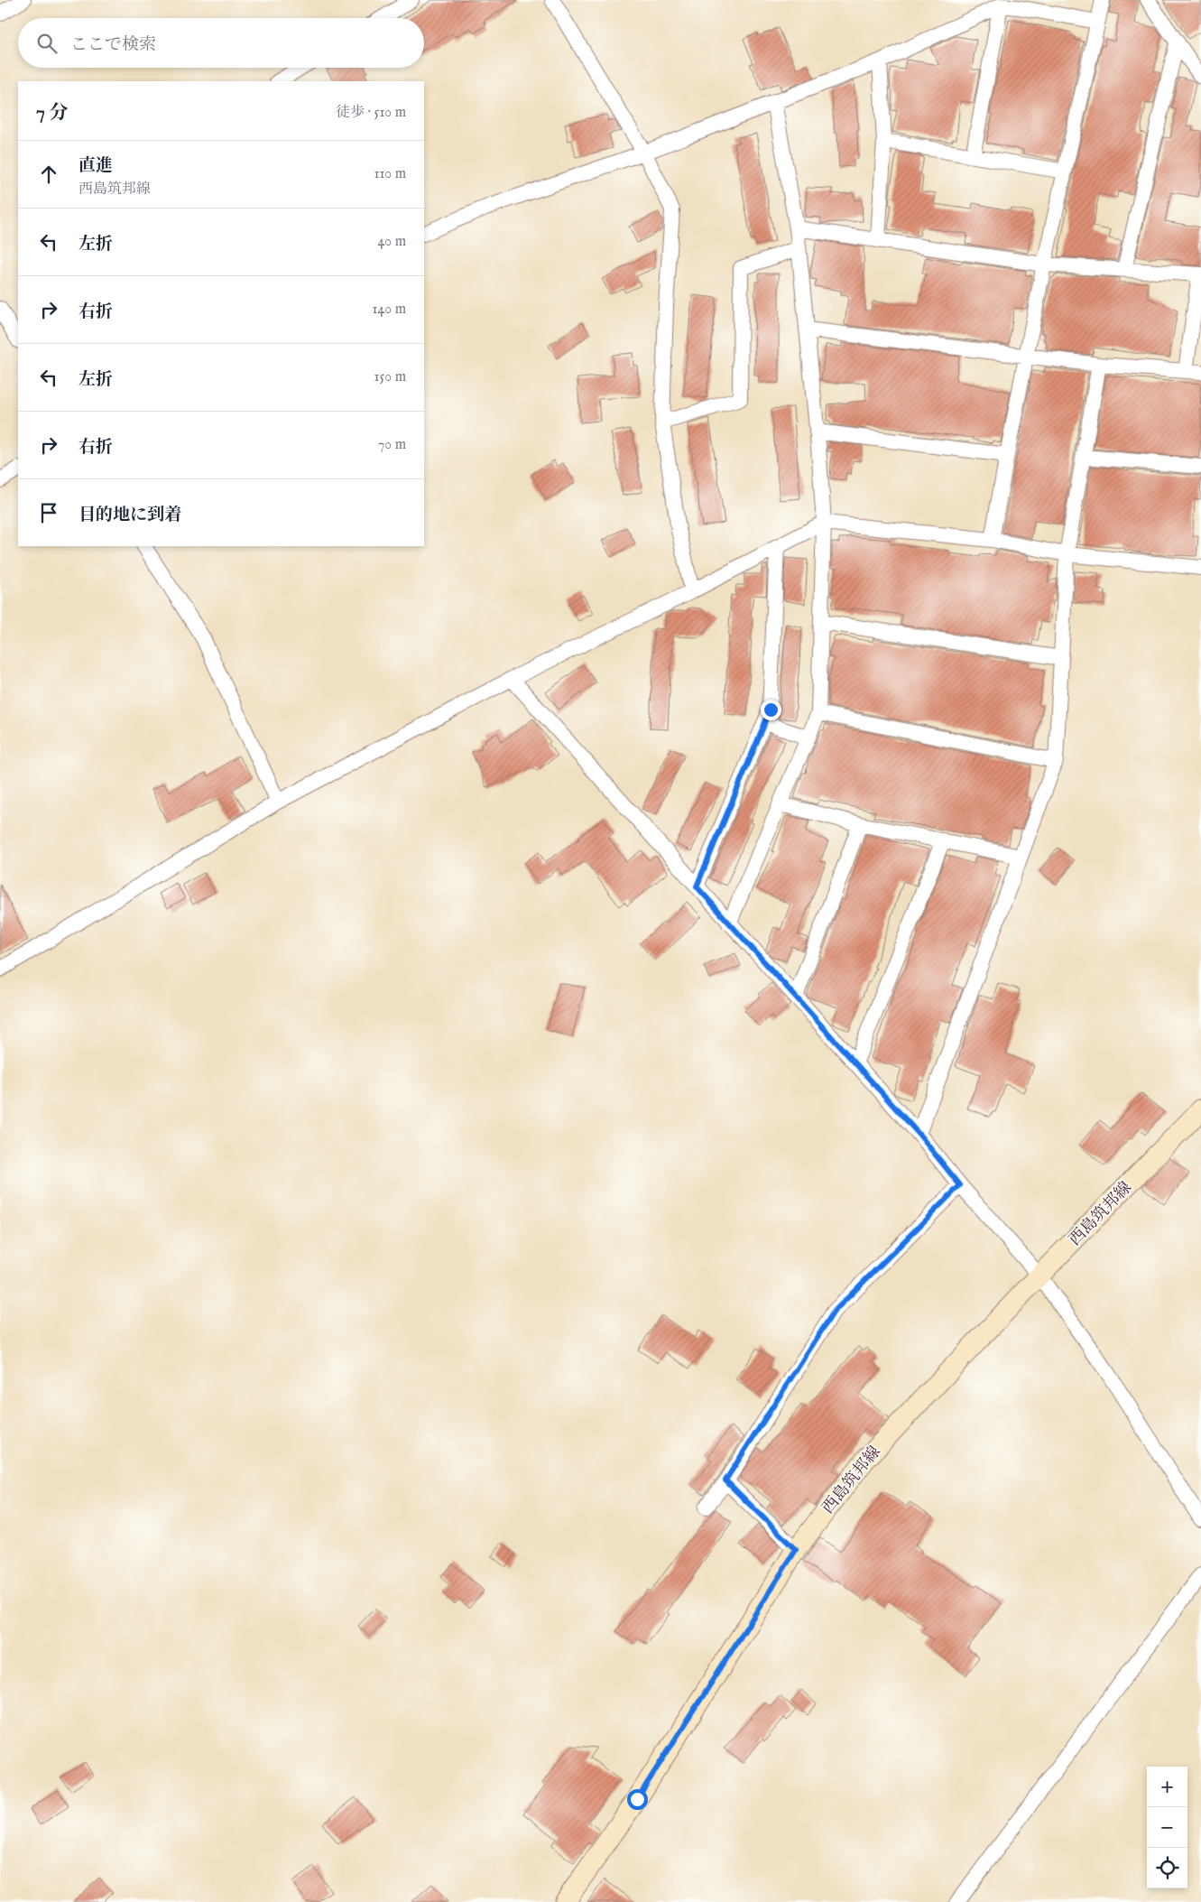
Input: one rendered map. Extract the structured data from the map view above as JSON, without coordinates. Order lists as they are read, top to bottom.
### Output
{
  "streets": {
    "main road": ["西島筑邦線"]
  },
  "page": {
    "search": "ここで検索",
    "heading": ["7 分", "徒歩 · 510 m"],
    "list": [
      ["直進", "西島筑邦線", "110 m"],
      ["左折", "40 m"],
      ["右折", "140 m"],
      ["左折", "150 m"],
      ["右折", "70 m"],
      "目的地に到着"
    ],
    "map_buttons": ["+", "−"]
  }
}
